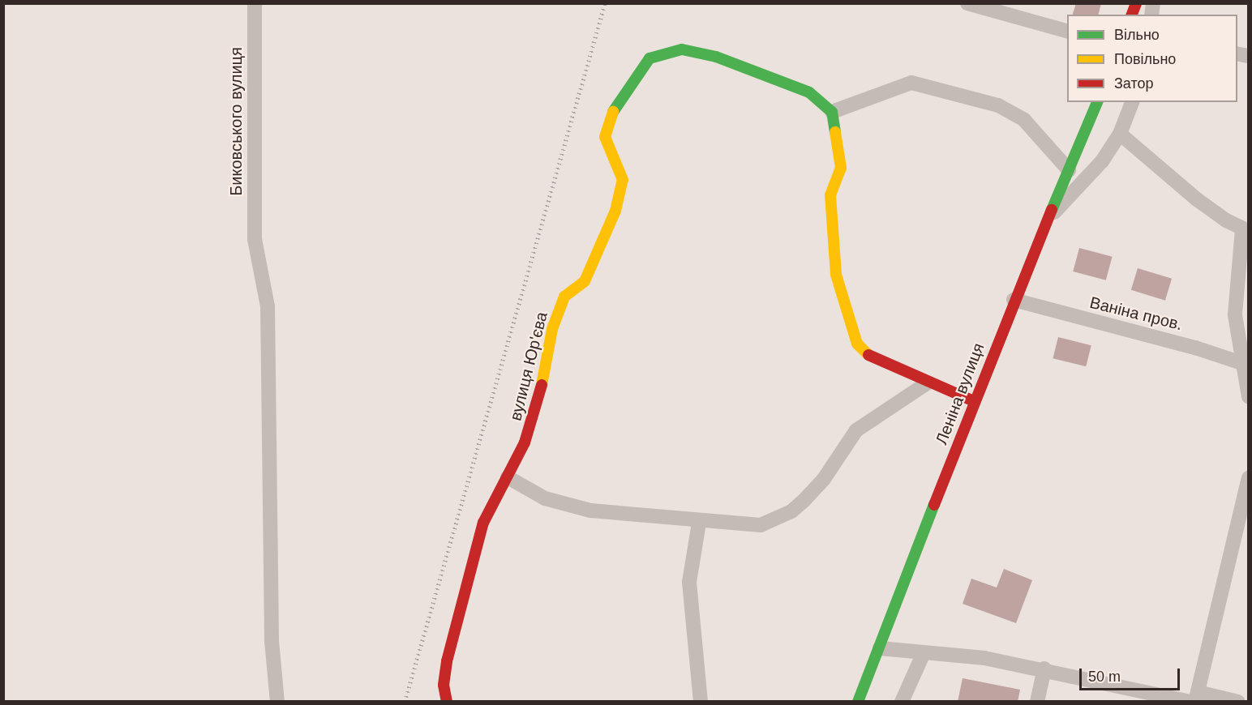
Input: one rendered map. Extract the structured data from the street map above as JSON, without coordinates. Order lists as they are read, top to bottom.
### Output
{
  "streets": {
    "street": [
      "Биковського вулиця",
      "Ваніна пров.",
      "вулиця Юр'єва",
      "Леніна вулиця"
    ]
  },
  "crossings": [
    ["Ваніна пров.", "Леніна вулиця"]
  ],
  "legend": ["Вільно", "Повільно", "Затор"],
  "scale_bar": "50 m"
}
